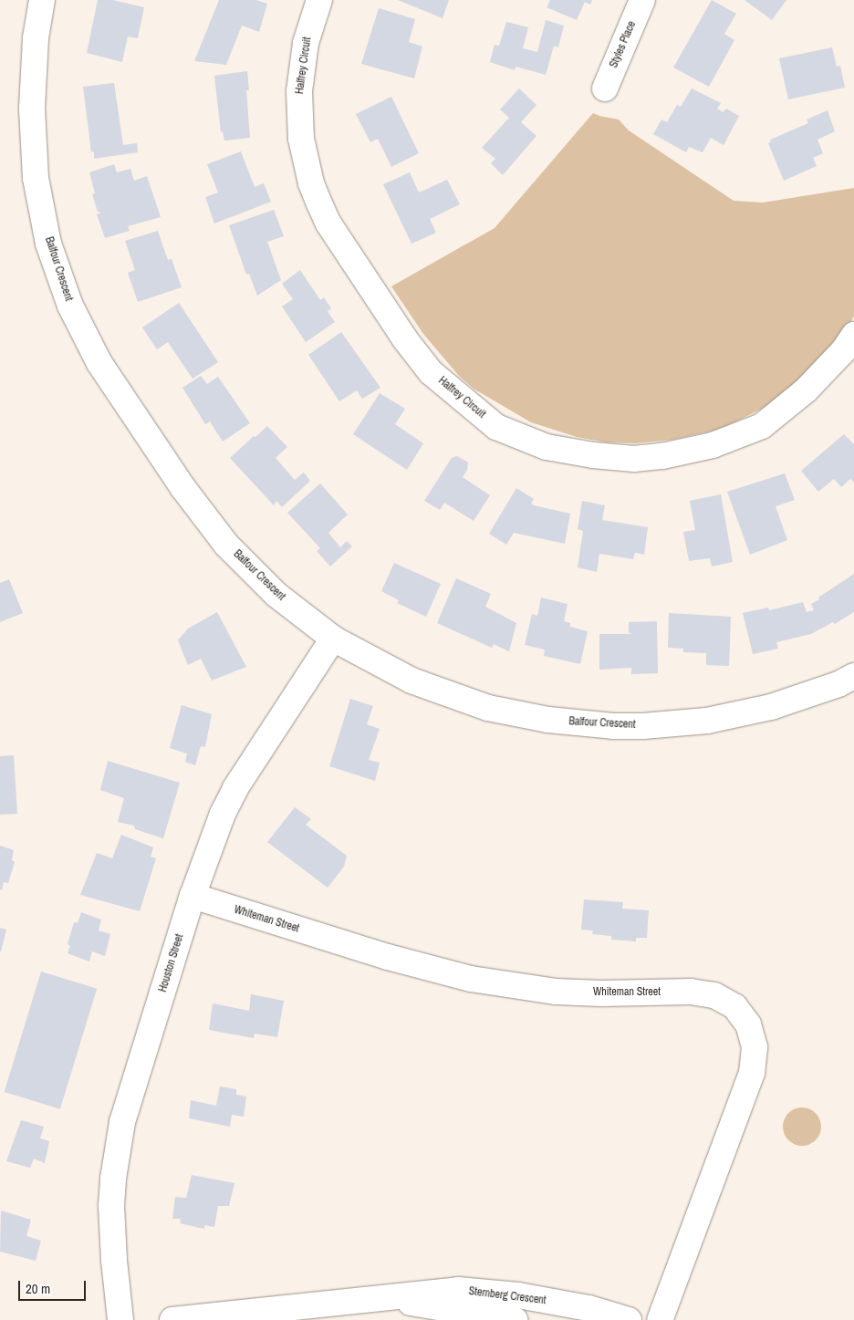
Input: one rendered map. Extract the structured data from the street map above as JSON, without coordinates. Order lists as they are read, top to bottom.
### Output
{
  "streets": {
    "street": [
      "Styles Place",
      "Halfrey Circuit",
      "Balfour Crescent",
      "Whiteman Street",
      "Houston Street",
      "Sternberg Crescent"
    ]
  },
  "crossings": [
    ["Balfour Crescent", "Houston Street"],
    ["Whiteman Street", "Houston Street"]
  ],
  "scale_bar": "20 m"
}
